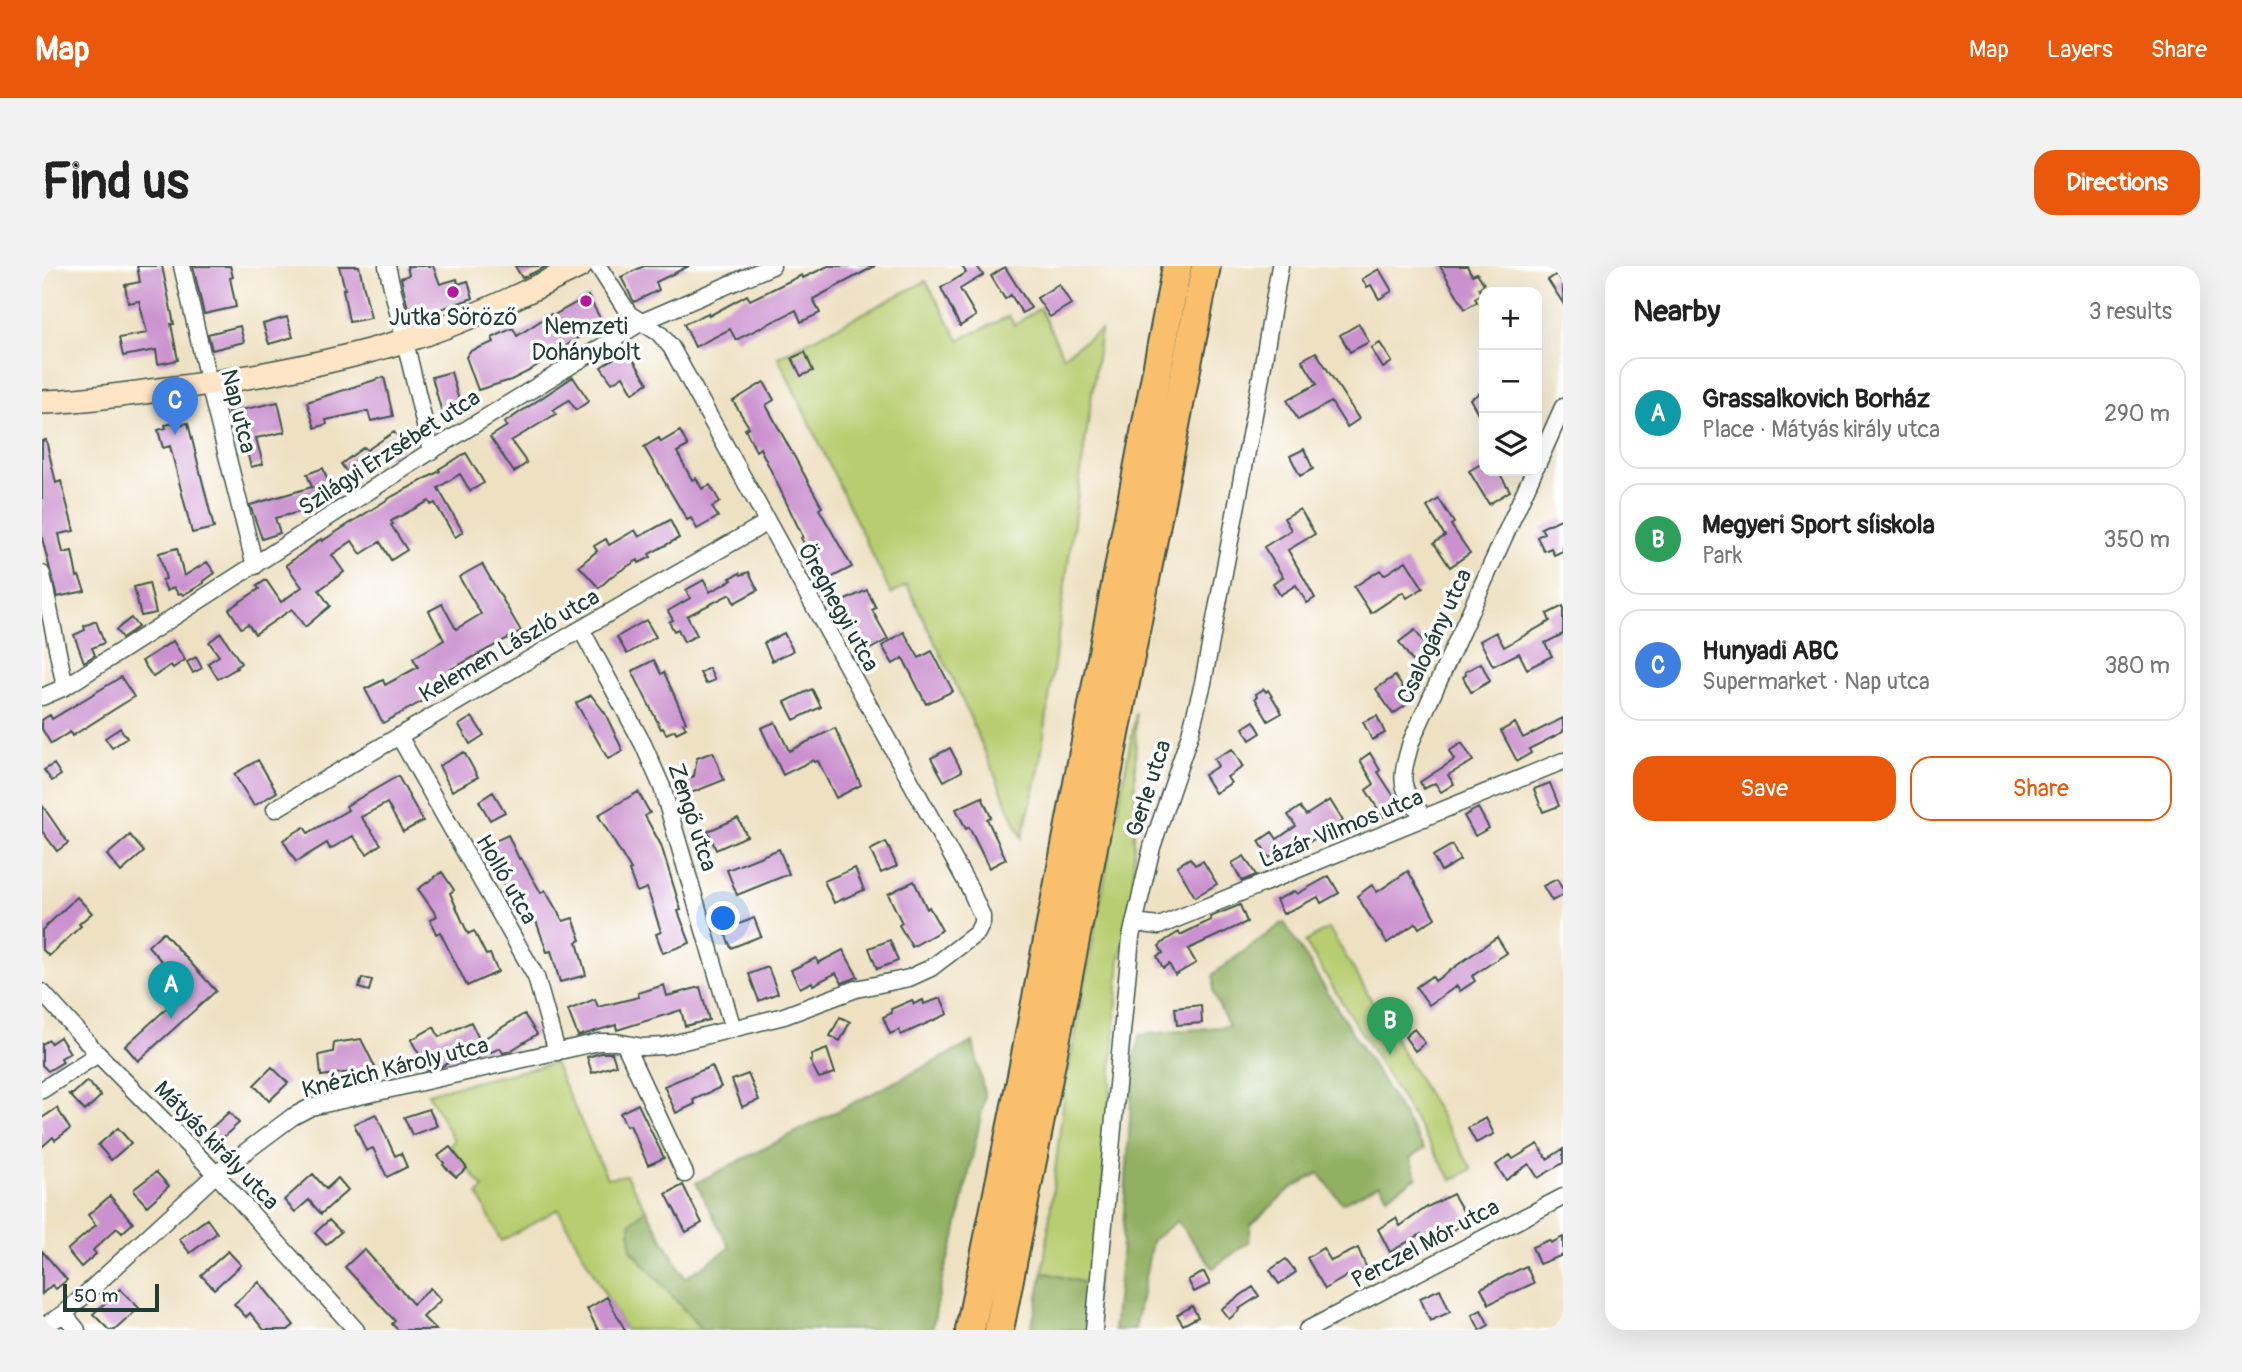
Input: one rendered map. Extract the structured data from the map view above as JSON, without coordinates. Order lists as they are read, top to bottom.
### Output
{
  "streets": {
    "street": [
      "Nap utca",
      "Szilágyi Erzsébet utca",
      "Öreghegyi utca",
      "Csalogány utca",
      "Kelemen László utca",
      "Gerle utca",
      "Zengő utca",
      "Lázár Vilmos utca",
      "Holló utca",
      "Knézich Károly utca",
      "Mátyás király utca",
      "Perczel Mór utca"
    ]
  },
  "crossings": [
    ["Nap utca", "Szilágyi Erzsébet utca"],
    ["Szilágyi Erzsébet utca", "Öreghegyi utca"],
    ["Öreghegyi utca", "Kelemen László utca"],
    ["Öreghegyi utca", "Knézich Károly utca"],
    ["Csalogány utca", "Lázár Vilmos utca"],
    ["Kelemen László utca", "Zengő utca"],
    ["Kelemen László utca", "Holló utca"],
    ["Gerle utca", "Lázár Vilmos utca"],
    ["Zengő utca", "Knézich Károly utca"],
    ["Holló utca", "Knézich Károly utca"],
    ["Knézich Károly utca", "Mátyás király utca"]
  ],
  "places": ["Jutka Söröző", "Nemzeti Dohánybolt"],
  "scale_bar": "50 m",
  "page": {
    "header": "Map",
    "nav": ["Map", "Layers", "Share"],
    "buttons": [
      "Directions",
      ["Save", "Share"]
    ],
    "title": "Find us",
    "heading": ["Nearby", "3 results"],
    "map_buttons": ["+", "−"],
    "list": [
      {
        "mark": "A",
        "name": "Grassalkovich Borház",
        "note": "Place · Mátyás király utca",
        "value": "290 m"
      },
      {
        "mark": "B",
        "name": "Megyeri Sport síiskola",
        "note": "Park",
        "value": "350 m"
      },
      {
        "mark": "C",
        "name": "Hunyadi ABC",
        "note": "Supermarket · Nap utca",
        "value": "380 m"
      }
    ],
    "pins": ["C", "A", "B"],
    "scale": "50 m"
  }
}
